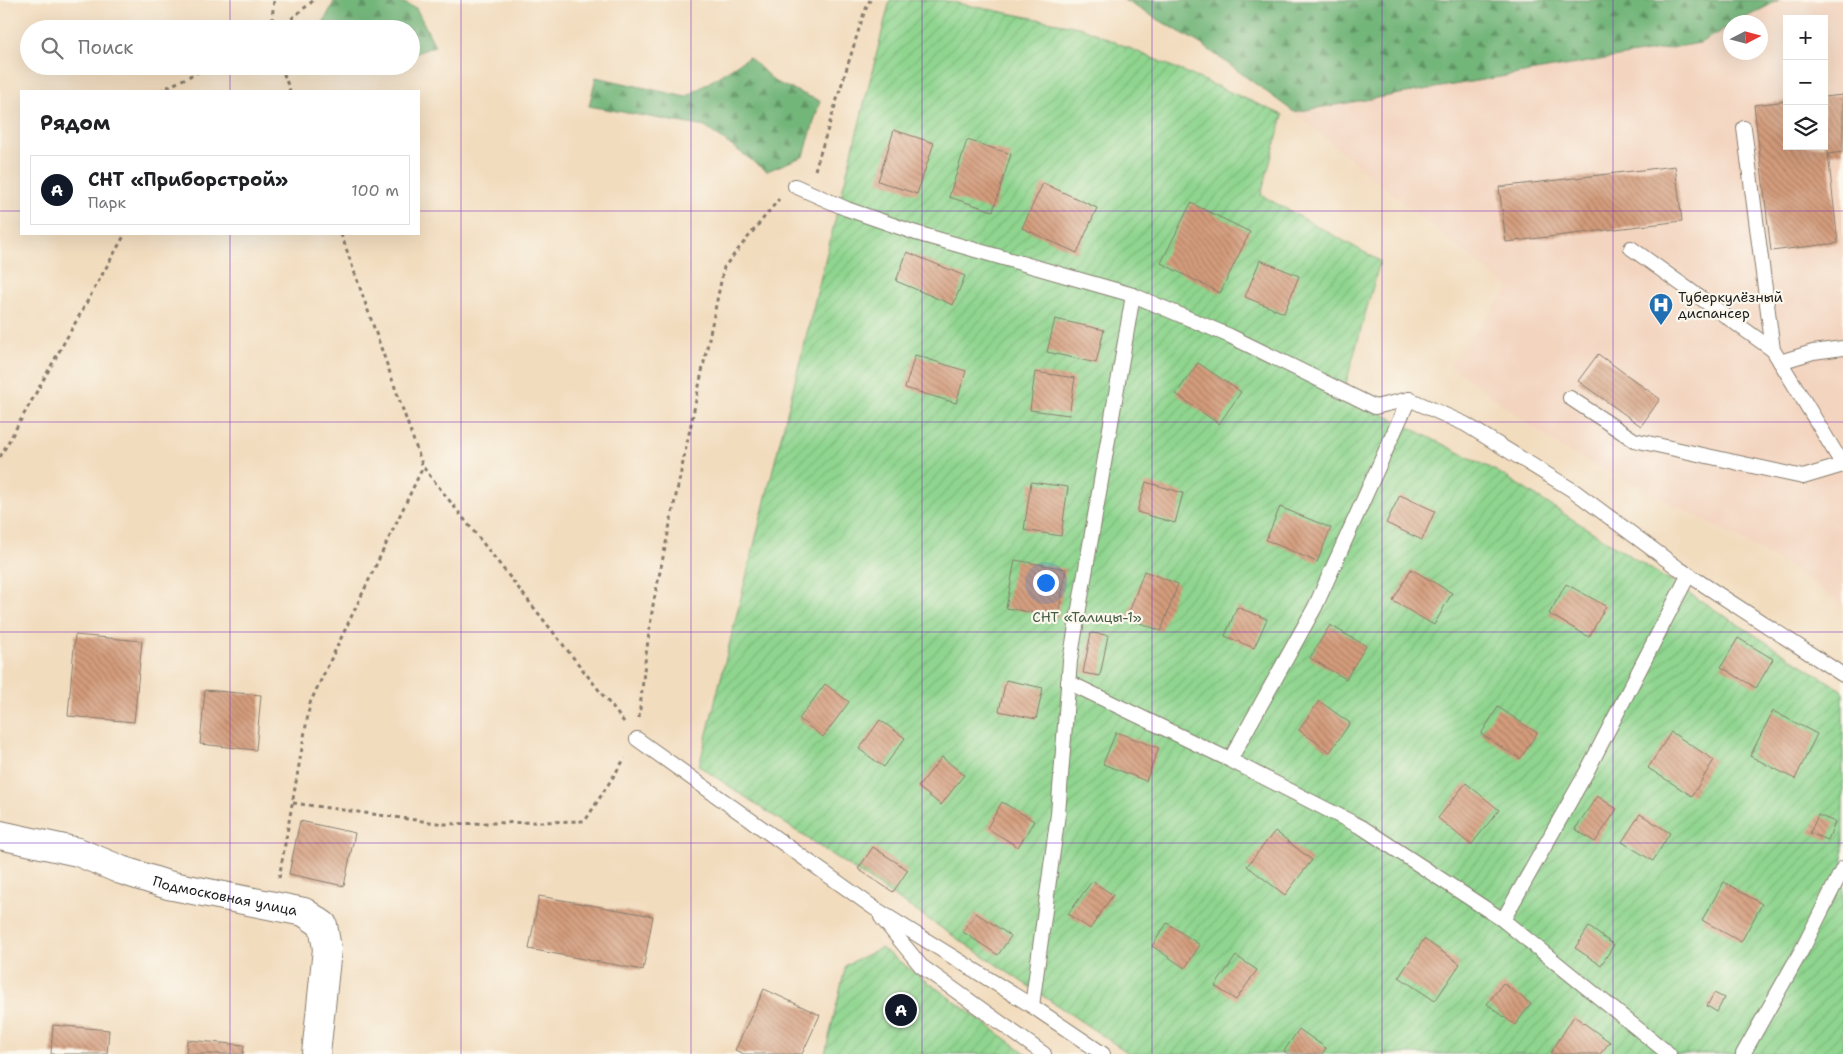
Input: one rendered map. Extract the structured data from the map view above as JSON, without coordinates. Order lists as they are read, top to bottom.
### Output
{
  "streets": {
    "street": ["Подмосковная улица"]
  },
  "parks": ["СНТ «Талицы-1»"],
  "places": {
    "hospital": ["Туберкулёзный диспансер"]
  },
  "north": "right",
  "page": {
    "map_buttons": ["+", "−"],
    "search": "Поиск",
    "heading": "Рядом",
    "list": [
      {
        "mark": "A",
        "name": "СНТ «Приборстрой»",
        "note": "Парк",
        "value": "100 m"
      }
    ],
    "pins": "A"
  }
}
